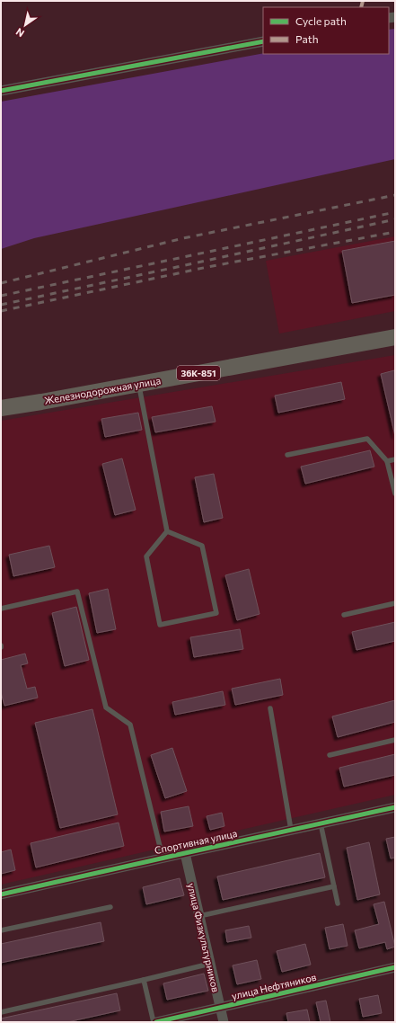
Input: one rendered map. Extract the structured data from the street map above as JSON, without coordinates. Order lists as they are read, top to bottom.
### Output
{
  "streets": {
    "main road": ["36К-851", "Железнодорожная улица"],
    "street": ["Спортивная улица", "улица Физкультурников", "улица Нефтяников"]
  },
  "crossings": [
    ["Спортивная улица", "улица Физкультурников"],
    ["улица Физкультурников", "улица Нефтяников"]
  ],
  "legend": ["Cycle path", "Path"],
  "north": "bottom left"
}
